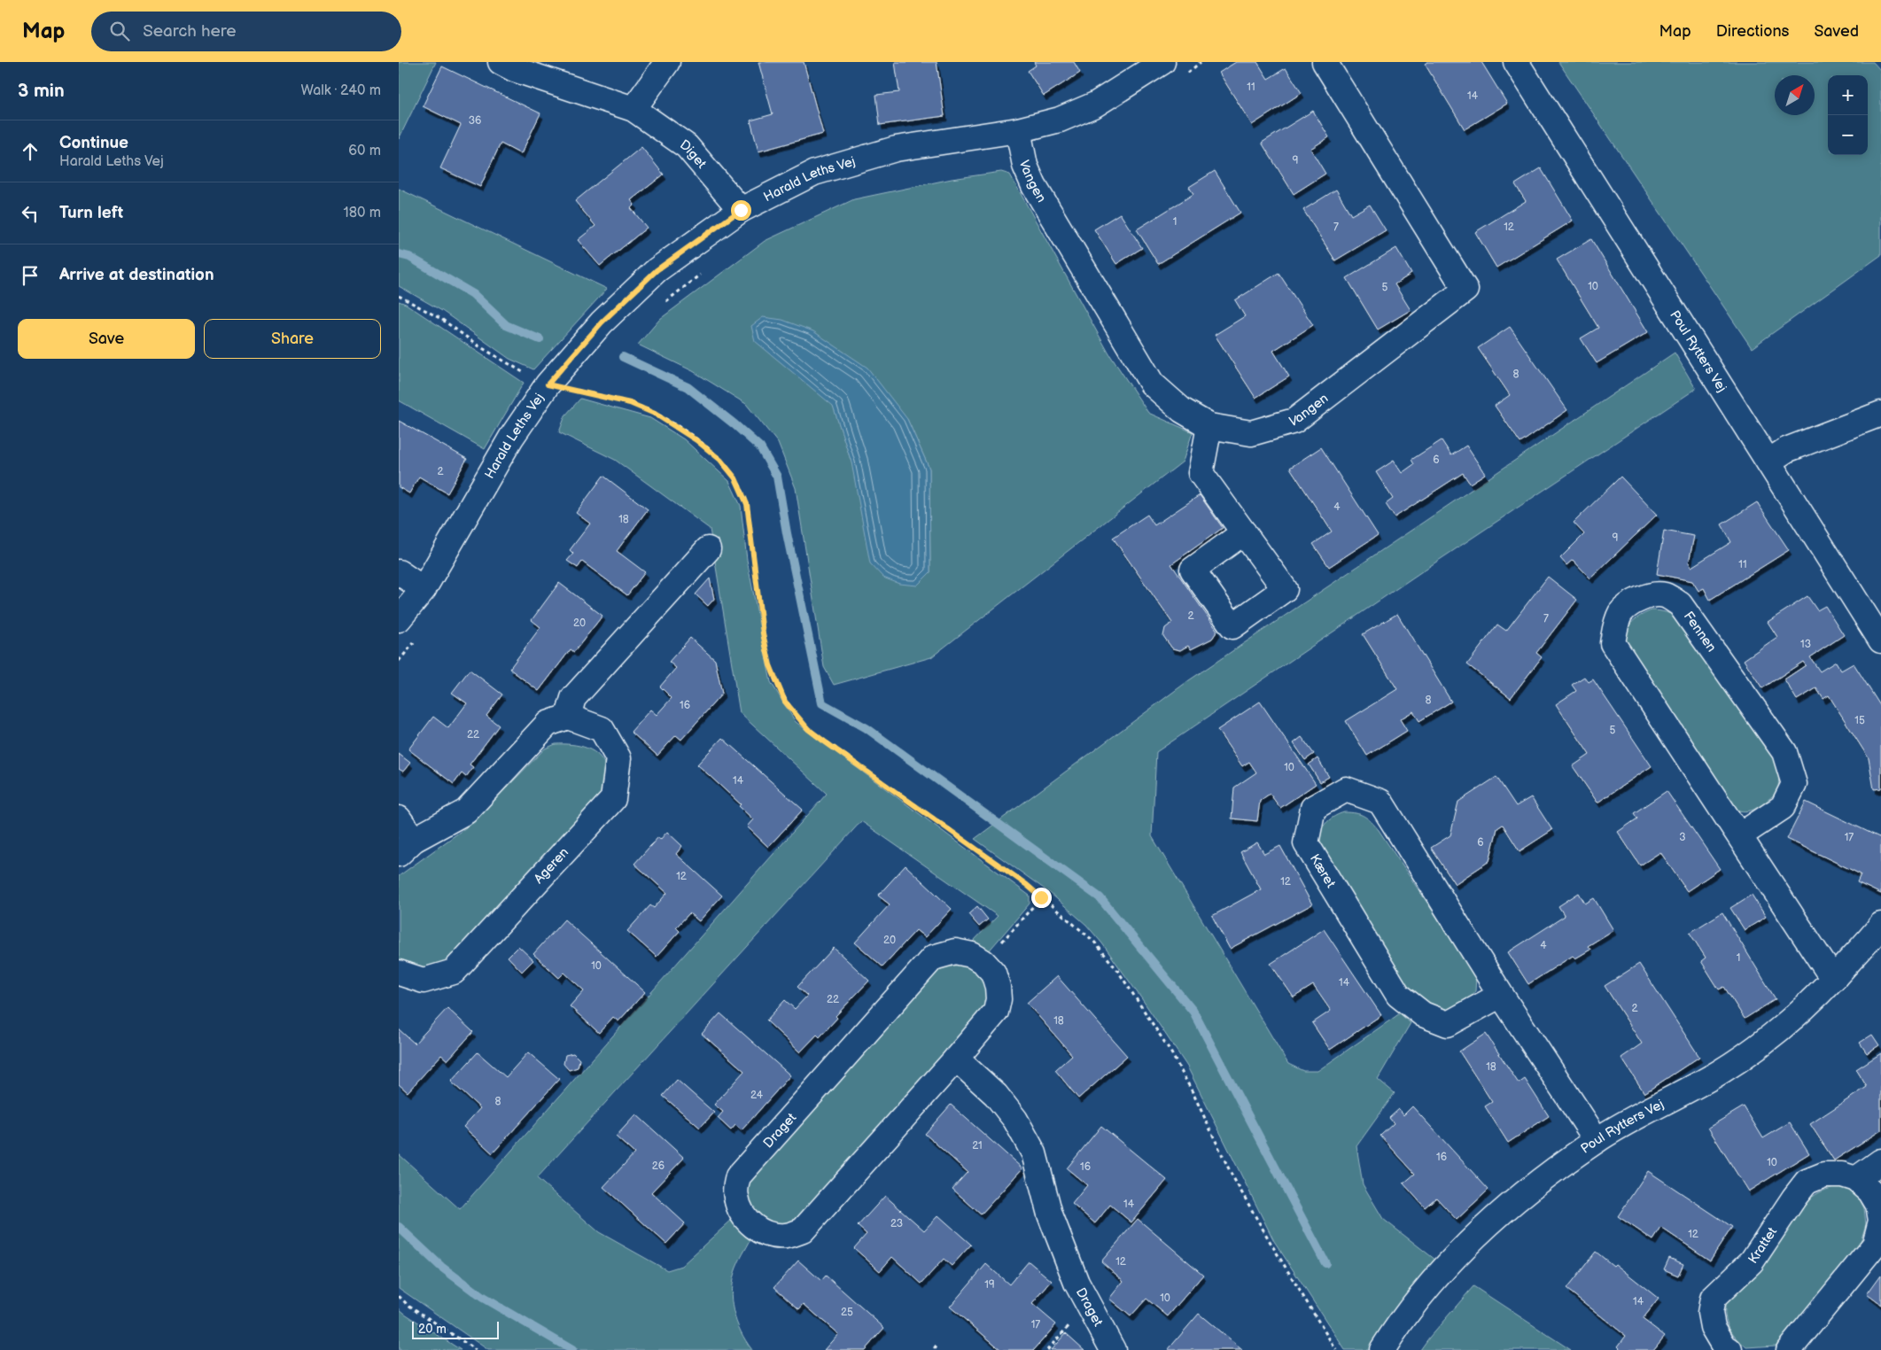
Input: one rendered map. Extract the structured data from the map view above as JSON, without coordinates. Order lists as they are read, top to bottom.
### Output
{
  "streets": {
    "street": [
      "Diget",
      "Harald Leths Vej",
      "Vangen",
      "Poul Rytters Vej",
      "Fennen",
      "Ageren",
      "Kæret",
      "Draget",
      "Krattet"
    ]
  },
  "crossings": [
    ["Diget", "Harald Leths Vej"],
    ["Harald Leths Vej", "Vangen"],
    ["Poul Rytters Vej", "Fennen"],
    ["Poul Rytters Vej", "Kæret"]
  ],
  "house_numbers": [
    "11",
    "14",
    "36",
    "9",
    "1",
    "7",
    "12",
    "10",
    "5",
    "8",
    "6",
    "2",
    "4",
    "18",
    "9",
    "11",
    "2",
    "7",
    "20",
    "13",
    "8",
    "16",
    "15",
    "5",
    "22",
    "10",
    "14",
    "3",
    "17",
    "6",
    "12",
    "12",
    "20",
    "4",
    "1",
    "10",
    "14",
    "22",
    "2",
    "18",
    "18",
    "24",
    "8",
    "21",
    "16",
    "10",
    "26",
    "16",
    "14",
    "23",
    "12",
    "12",
    "19",
    "10",
    "14",
    "25",
    "17"
  ],
  "scale_bar": "20 m",
  "north": "top right",
  "page": {
    "header": "Map",
    "search": "Search here",
    "nav": ["Map", "Directions", "Saved"],
    "heading": ["3 min", "Walk · 240 m"],
    "map_buttons": ["+", "−"],
    "list": [
      ["Continue", "Harald Leths Vej", "60 m"],
      ["Turn left", "180 m"],
      "Arrive at destination"
    ],
    "buttons": ["Save", "Share"],
    "scale": "20 m"
  }
}
